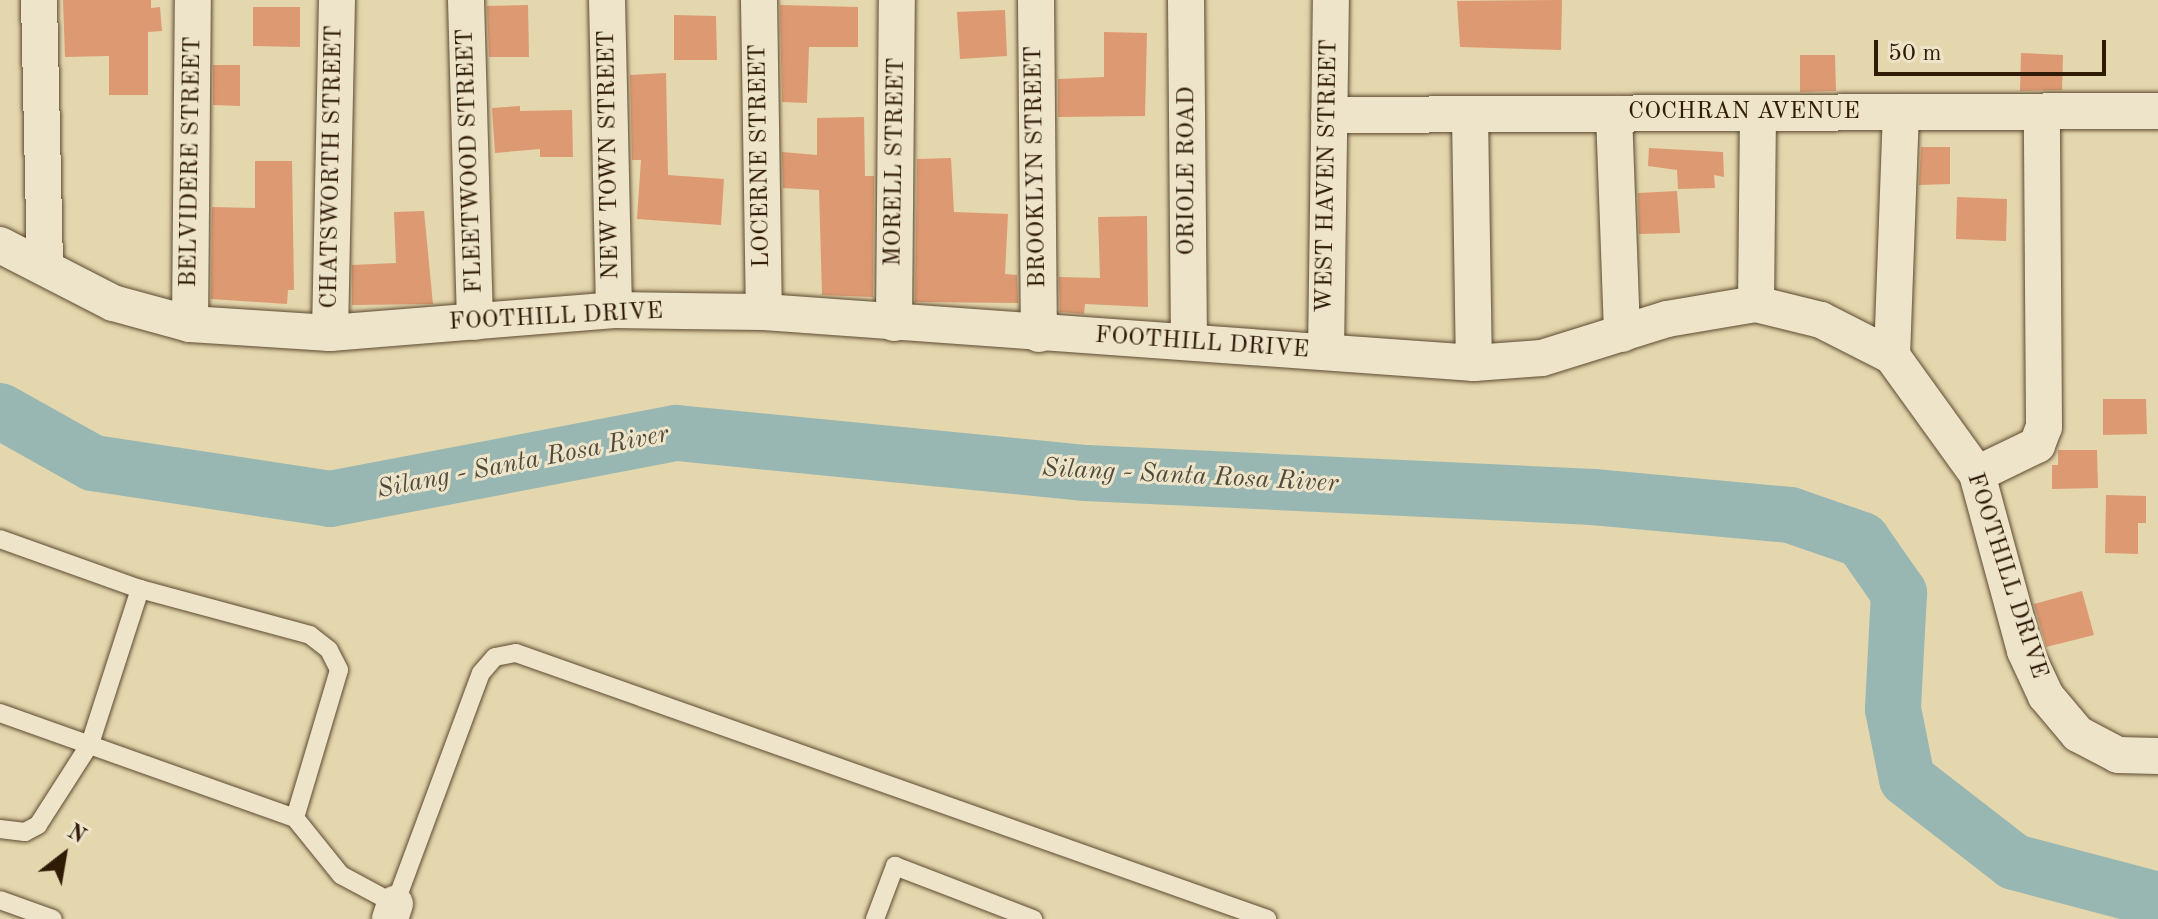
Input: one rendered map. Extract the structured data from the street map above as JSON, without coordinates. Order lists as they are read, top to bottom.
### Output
{
  "streets": {
    "street": [
      "COCHRAN AVENUE",
      "NEW TOWN STREET",
      "LOCERNE STREET",
      "FLEETWOOD STREET",
      "BELVIDERE STREET",
      "MORELL STREET",
      "CHATSWORTH STREET",
      "BROOKLYN STREET",
      "ORIOLE ROAD",
      "WEST HAVEN STREET",
      "FOOTHILL DRIVE"
    ]
  },
  "crossings": [
    ["COCHRAN AVENUE", "WEST HAVEN STREET"],
    ["NEW TOWN STREET", "FOOTHILL DRIVE"],
    ["LOCERNE STREET", "FOOTHILL DRIVE"],
    ["FLEETWOOD STREET", "FOOTHILL DRIVE"],
    ["BELVIDERE STREET", "FOOTHILL DRIVE"],
    ["MORELL STREET", "FOOTHILL DRIVE"],
    ["CHATSWORTH STREET", "FOOTHILL DRIVE"],
    ["BROOKLYN STREET", "FOOTHILL DRIVE"],
    ["ORIOLE ROAD", "FOOTHILL DRIVE"],
    ["WEST HAVEN STREET", "FOOTHILL DRIVE"]
  ],
  "water": ["Silang - Santa Rosa River"],
  "scale_bar": "50 m",
  "north": "top right"
}
